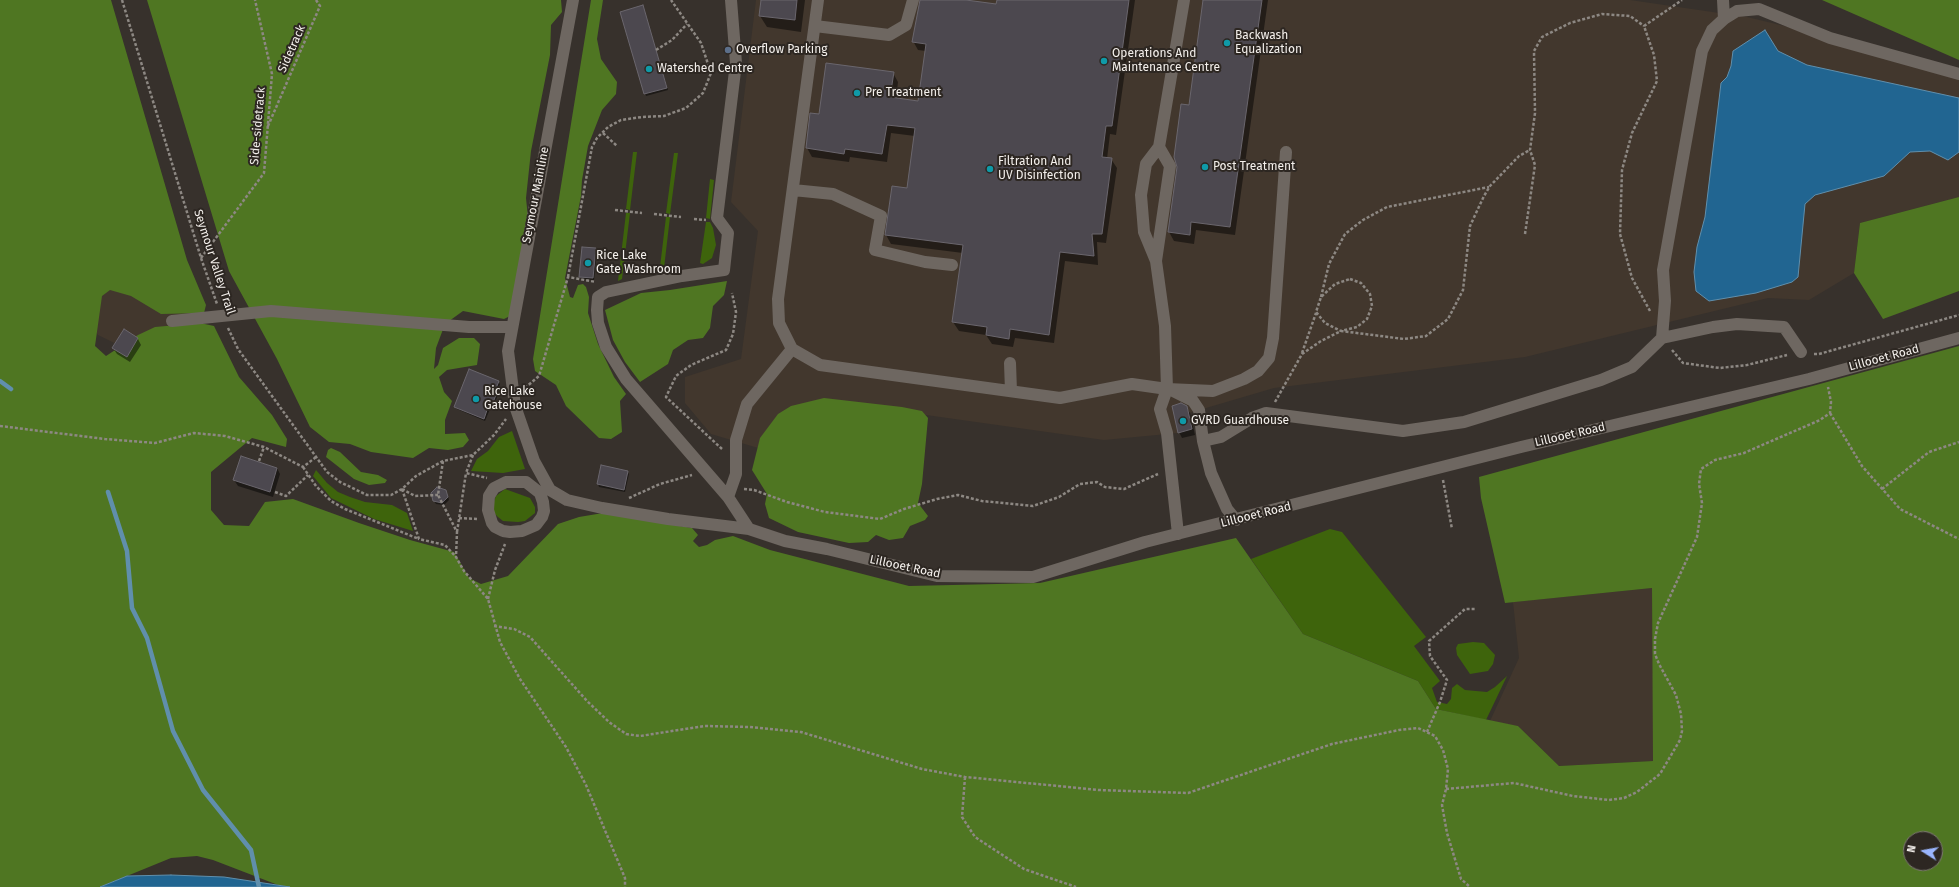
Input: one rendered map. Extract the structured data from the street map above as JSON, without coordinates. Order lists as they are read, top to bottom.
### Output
{
  "streets": {
    "street": ["Seymour Mainline", "Lillooet Road"],
    "path": ["Sidetrack", "Side-sidetrack", "Seymour Valley Trail"]
  },
  "crossings": [
    ["Sidetrack", "Side-sidetrack"],
    ["Side-sidetrack", "Seymour Valley Trail"],
    ["Seymour Mainline", "Lillooet Road"]
  ],
  "places": [
    "Backwash Equalization",
    "Overflow Parking",
    "Operations And Maintenance Centre",
    "Watershed Centre",
    "Pre Treatment",
    "Post Treatment",
    "Filtration And UV Disinfection",
    "Rice Lake Gate Washroom",
    "Rice Lake Gatehouse",
    "GVRD Guardhouse"
  ],
  "north": "left"
}
